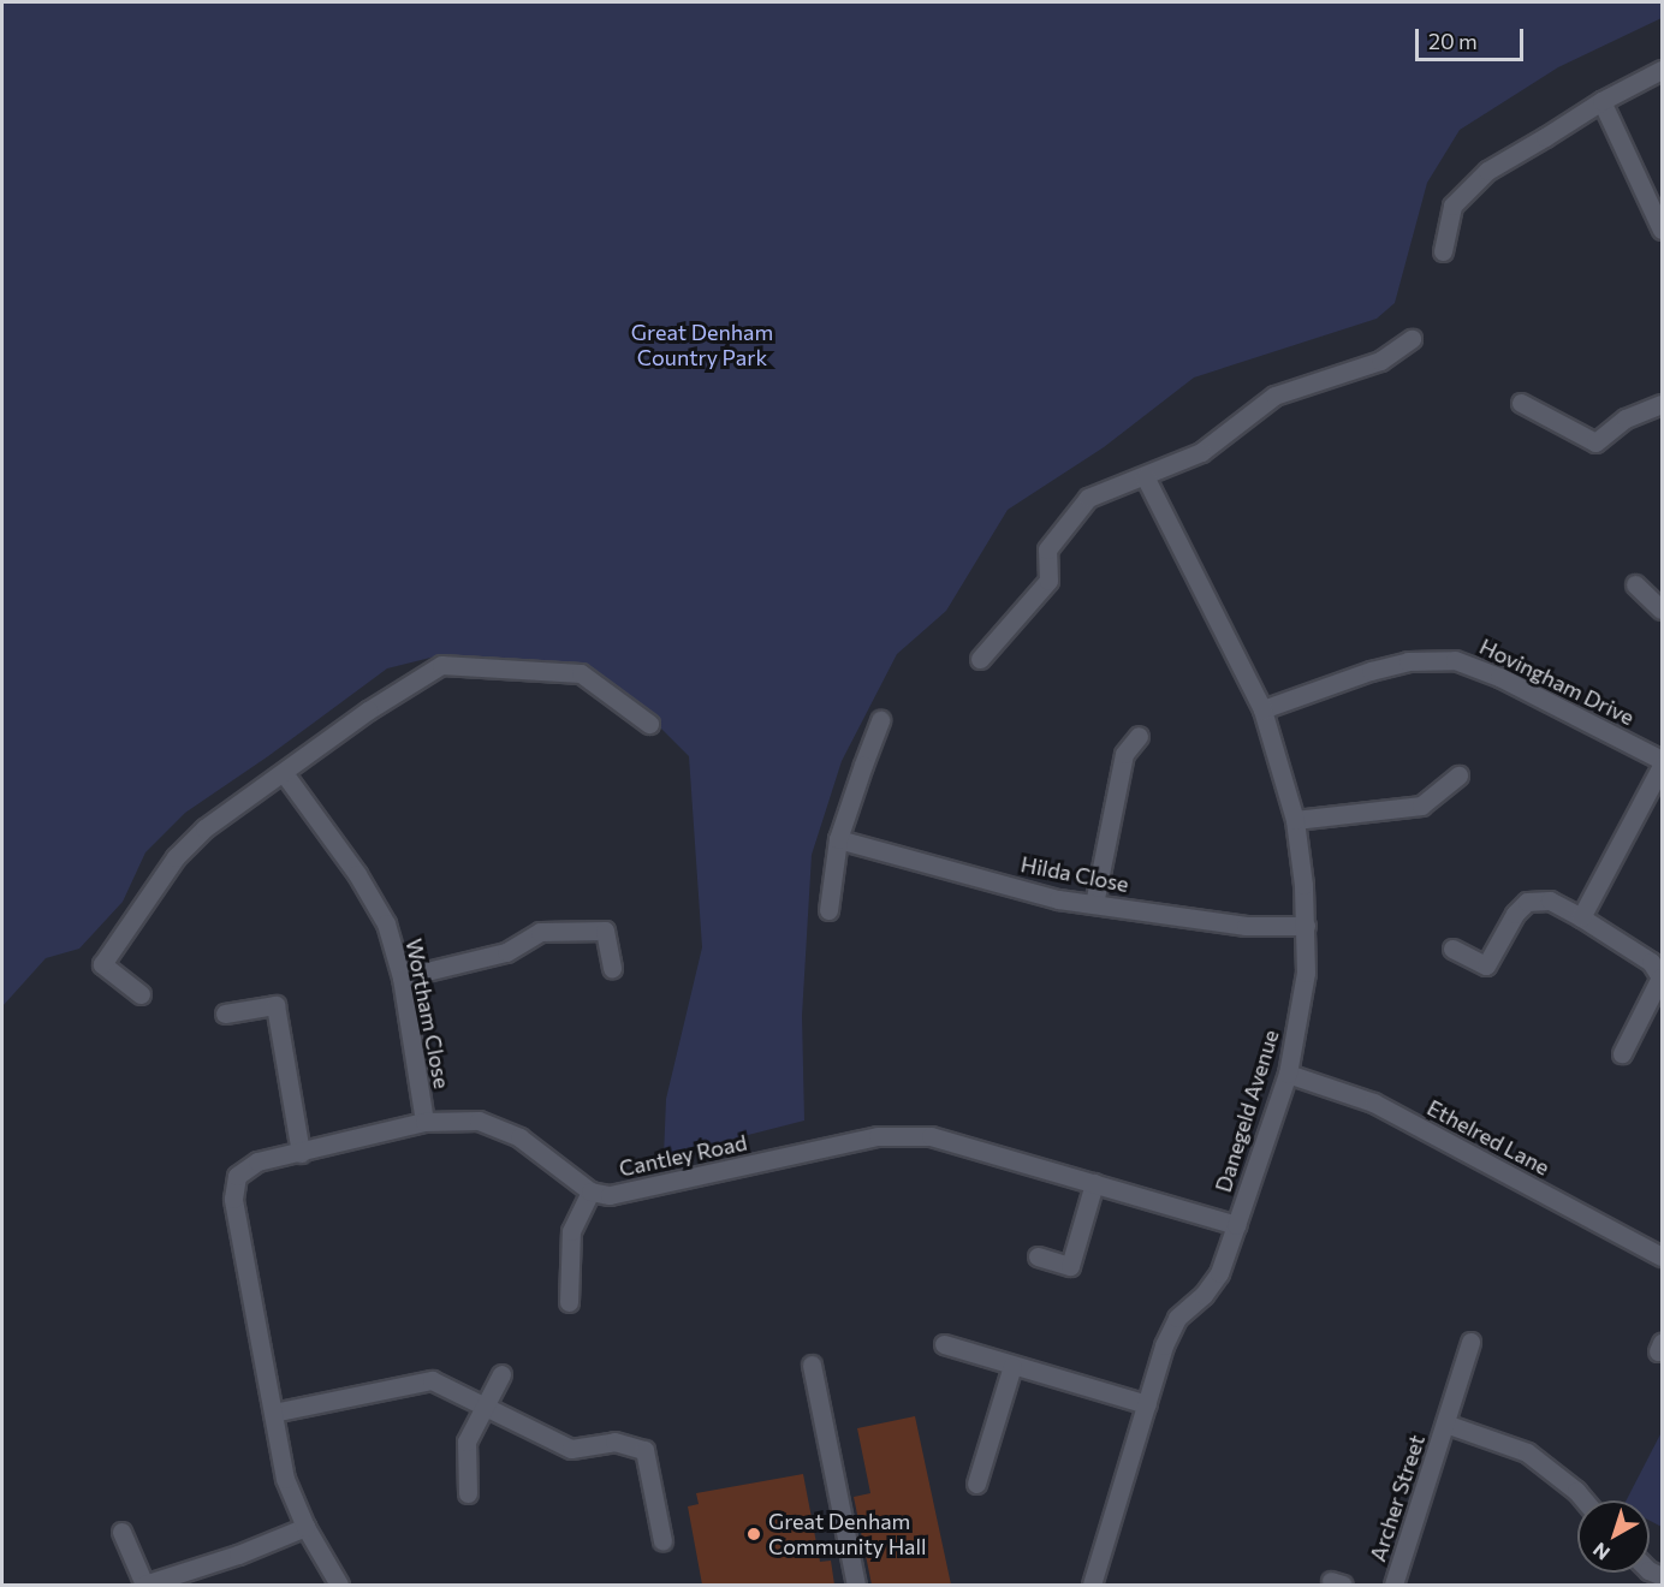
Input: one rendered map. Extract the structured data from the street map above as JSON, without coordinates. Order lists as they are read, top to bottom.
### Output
{
  "streets": {
    "street": [
      "Hovingham Drive",
      "Hilda Close",
      "Wortham Close",
      "Danegeld Avenue",
      "Ethelred Lane",
      "Cantley Road",
      "Archer Street"
    ]
  },
  "crossings": [
    ["Hovingham Drive", "Danegeld Avenue"],
    ["Hilda Close", "Danegeld Avenue"],
    ["Danegeld Avenue", "Ethelred Lane"],
    ["Danegeld Avenue", "Cantley Road"]
  ],
  "parks": ["Great Denham Country Park"],
  "places": ["Great Denham Community Hall"],
  "scale_bar": "20 m",
  "north": "bottom left"
}
